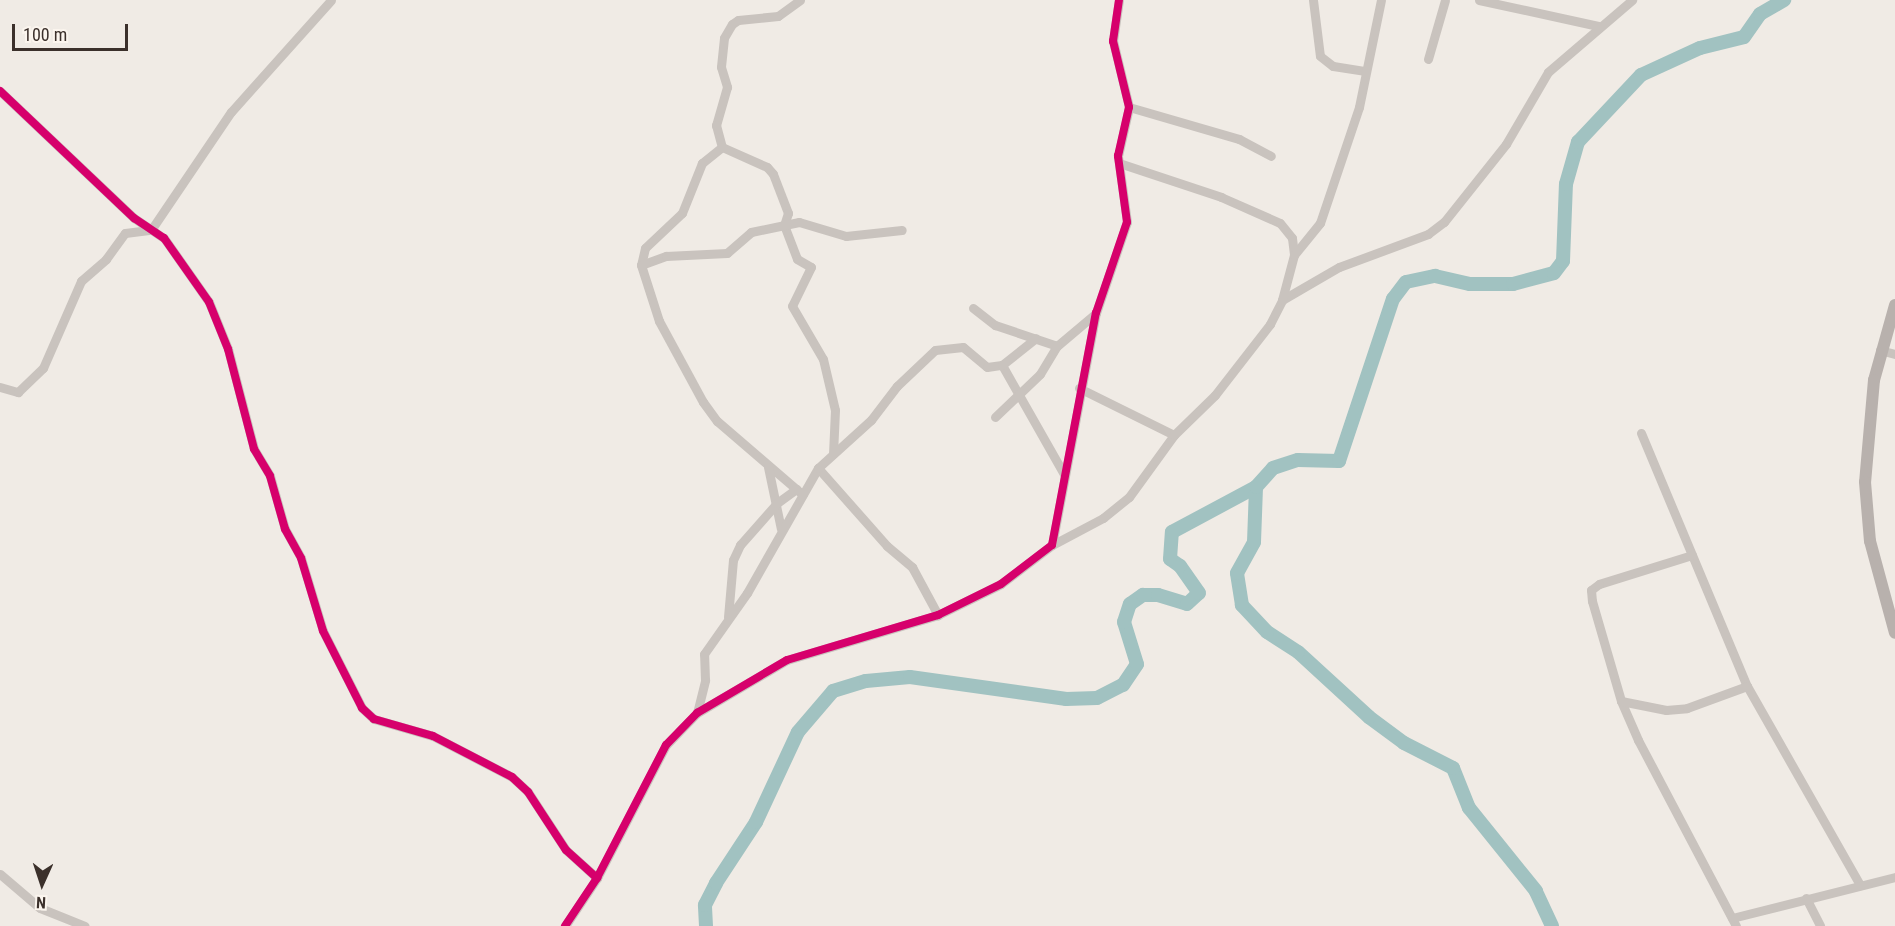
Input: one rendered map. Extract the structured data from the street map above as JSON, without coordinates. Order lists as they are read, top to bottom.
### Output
{
  "scale_bar": "100 m",
  "north": "bottom"
}
